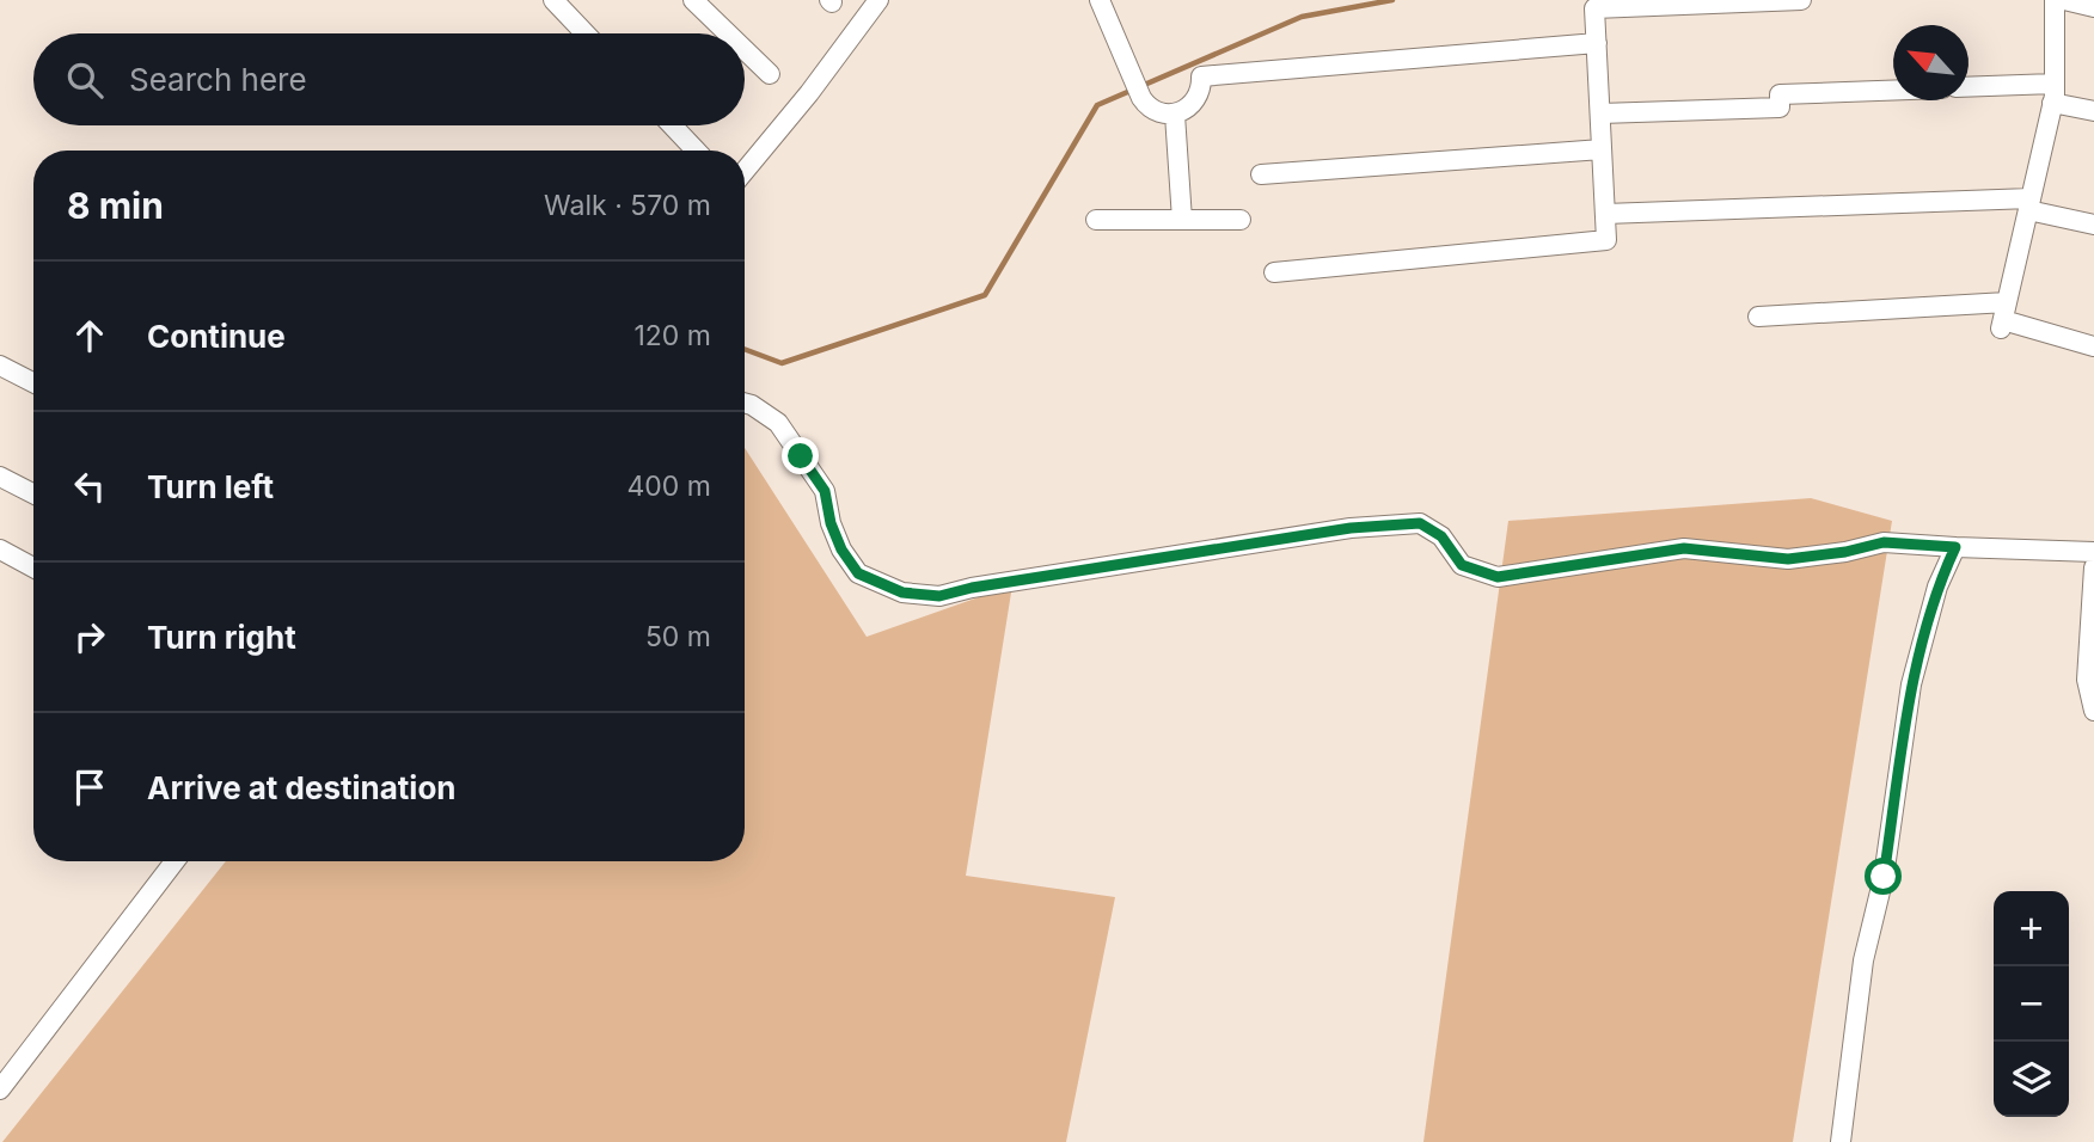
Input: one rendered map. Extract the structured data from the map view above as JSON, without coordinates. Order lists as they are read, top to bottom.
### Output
{
  "north": "top left",
  "page": {
    "search": "Search here",
    "heading": ["8 min", "Walk · 570 m"],
    "list": [
      ["Continue", "120 m"],
      ["Turn left", "400 m"],
      ["Turn right", "50 m"],
      "Arrive at destination"
    ],
    "map_buttons": ["+", "−"]
  }
}
